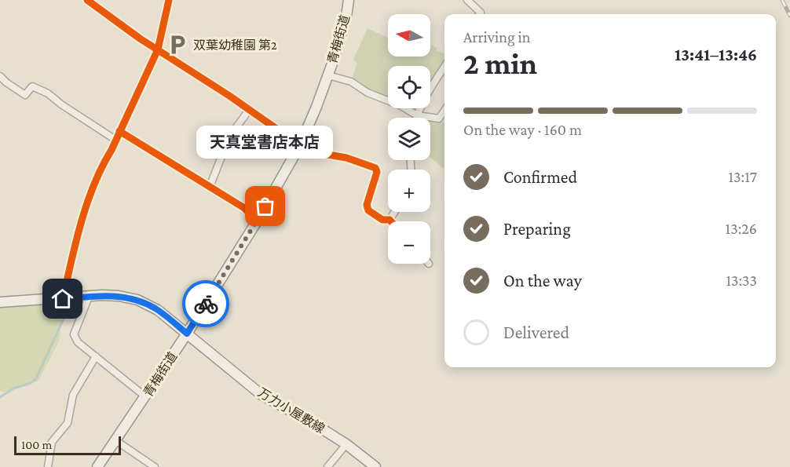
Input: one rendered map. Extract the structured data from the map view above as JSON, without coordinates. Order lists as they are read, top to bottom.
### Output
{
  "streets": {
    "main road": ["青梅街道", "万力小屋敷線"]
  },
  "crossings": [
    ["青梅街道", "万力小屋敷線"]
  ],
  "places": {
    "parking": ["双葉幼稚園 第2"],
    "other": ["天真堂書店本店"]
  },
  "scale_bar": "100 m",
  "north": "left",
  "page": {
    "map_buttons": ["+", "−"],
    "heading": ["2 min", "Arriving in", "13:41–13:46"],
    "bar": "On the way · 160 m",
    "bubble": "天真堂書店本店",
    "list": [
      ["Confirmed", "13:17"],
      ["Preparing", "13:26"],
      ["On the way", "13:33"],
      "Delivered"
    ],
    "scale": "100 m"
  }
}
